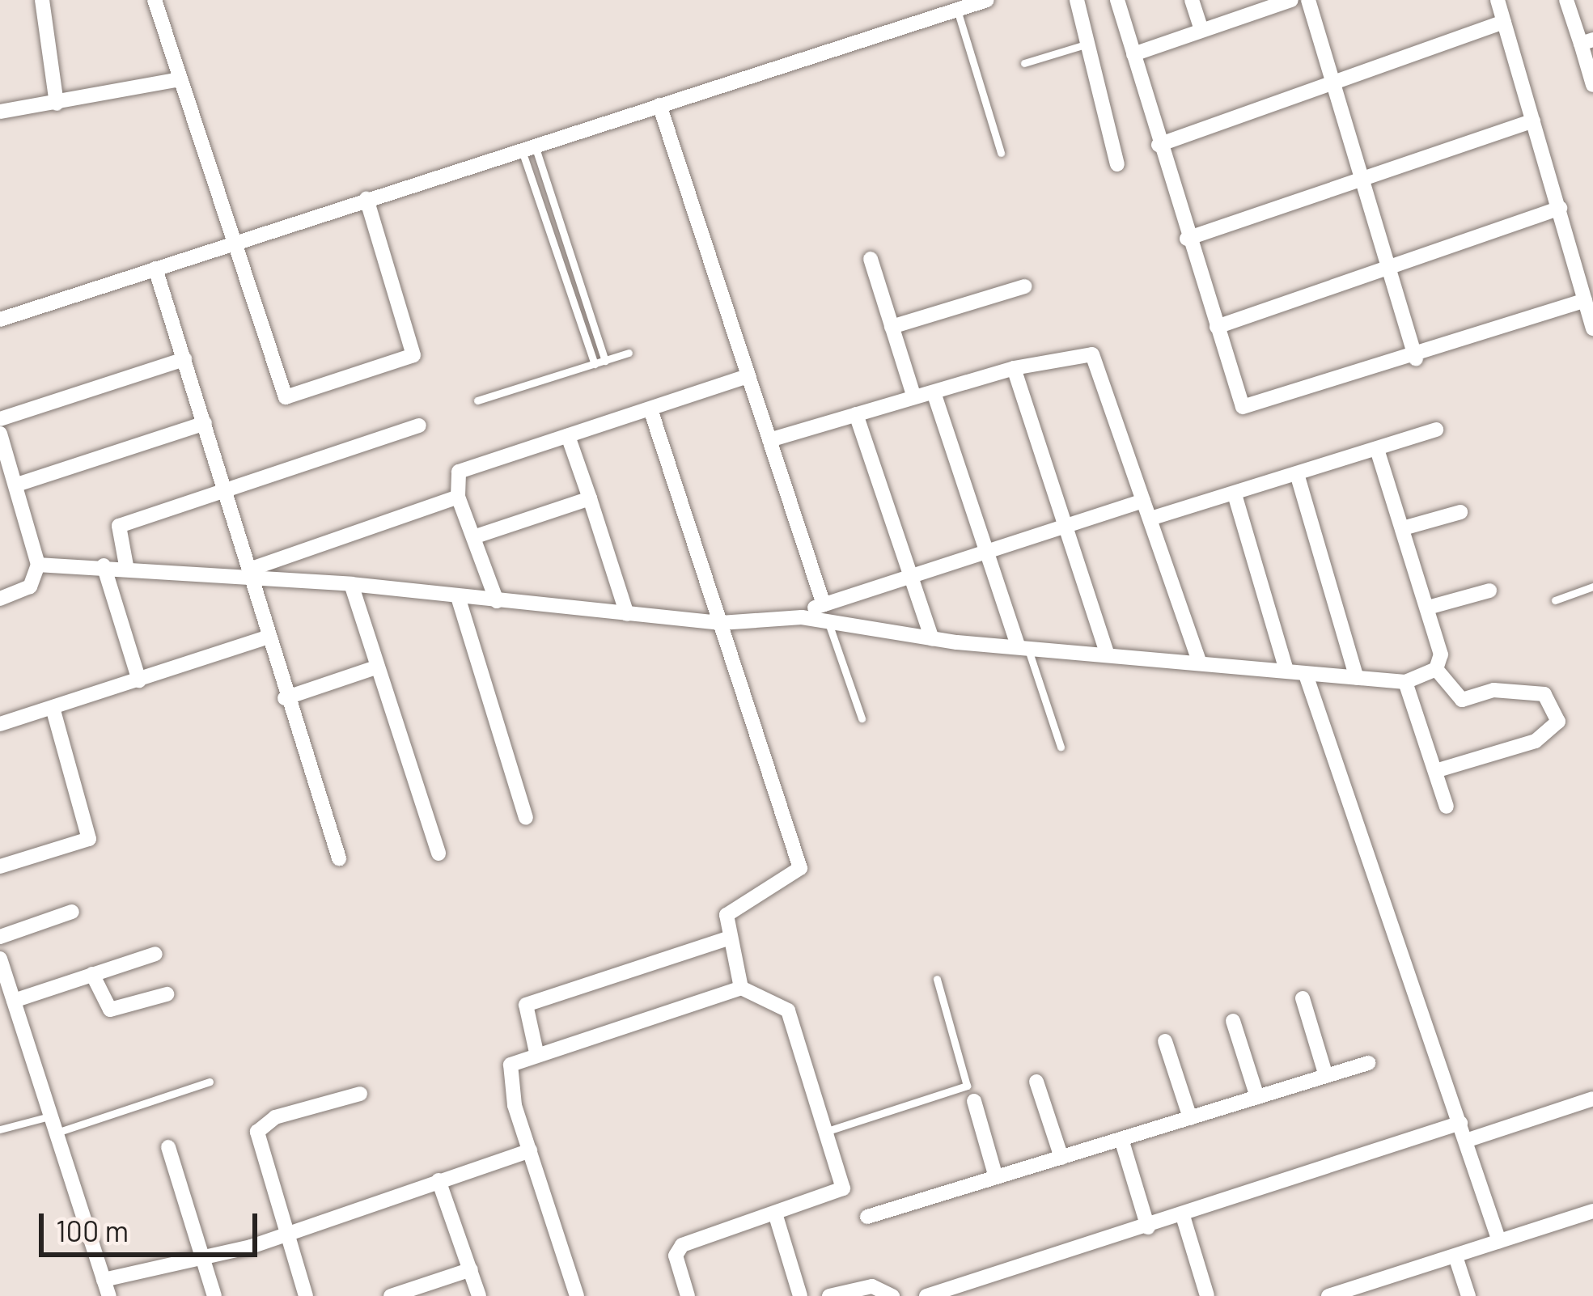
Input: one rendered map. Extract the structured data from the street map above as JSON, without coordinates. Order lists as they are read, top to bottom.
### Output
{
  "scale_bar": "100 m"
}
